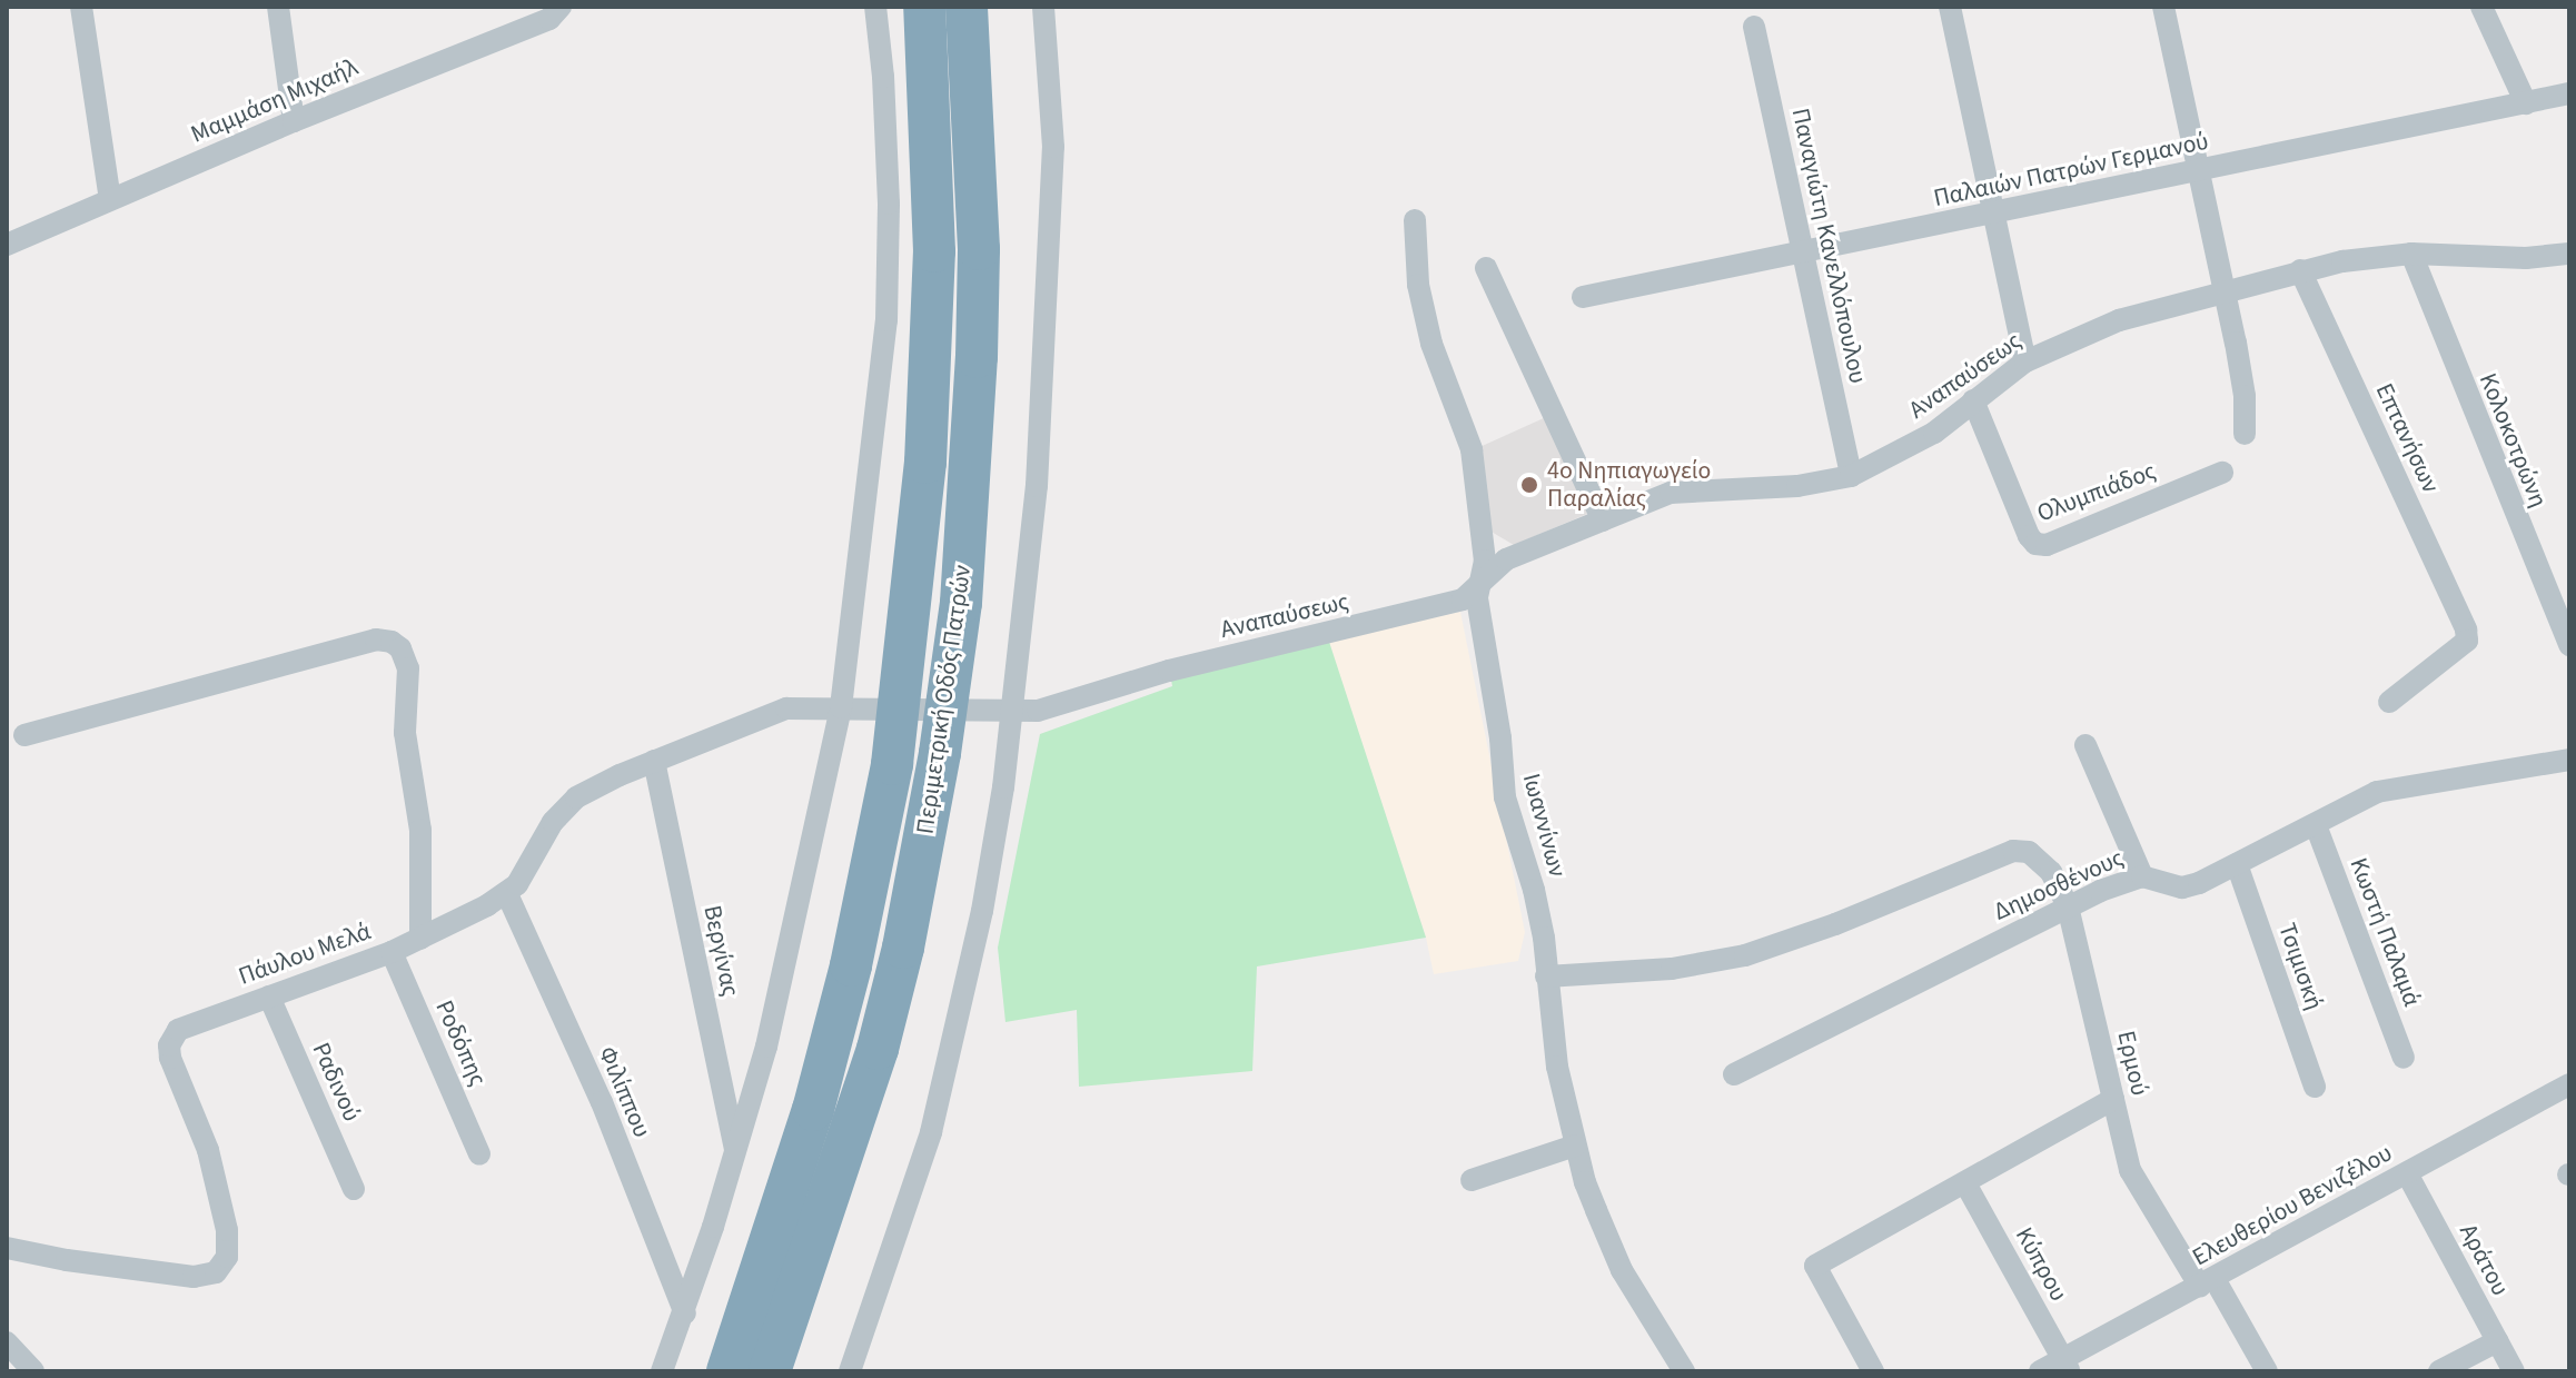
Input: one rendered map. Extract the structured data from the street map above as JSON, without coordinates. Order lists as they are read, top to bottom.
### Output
{
  "streets": {
    "highway": ["Περιμετρική Οδός Πατρών"],
    "street": [
      "Μαμμάση Μιχαήλ",
      "Παλαιών Πατρών Γερμανού",
      "Παναγιώτη Κανελλόπουλου",
      "Αναπαύσεως",
      "Επτανήσων",
      "Κολοκοτρώνη",
      "Ολυμπιάδος",
      "Ιωαννίνων",
      "Δημοσθένους",
      "Κωστή Παλαμά",
      "Βεργίνας",
      "Πάυλου Μελά",
      "Τσιμισκή",
      "Ροδόπης",
      "Ερμού",
      "Ραδινού",
      "Φιλίππου",
      "Ελευθερίου Βενιζέλου",
      "Αράτου",
      "Κύπρου"
    ]
  },
  "crossings": [
    ["Παλαιών Πατρών Γερμανού", "Παναγιώτη Κανελλόπουλου"],
    ["Παναγιώτη Κανελλόπουλου", "Αναπαύσεως"],
    ["Αναπαύσεως", "Επτανήσων"],
    ["Αναπαύσεως", "Κολοκοτρώνη"],
    ["Αναπαύσεως", "Ολυμπιάδος"],
    ["Αναπαύσεως", "Ιωαννίνων"],
    ["Αναπαύσεως", "Πάυλου Μελά"],
    ["Ιωαννίνων", "Ερμού"],
    ["Δημοσθένους", "Κωστή Παλαμά"],
    ["Δημοσθένους", "Τσιμισκή"],
    ["Δημοσθένους", "Ερμού"],
    ["Βεργίνας", "Πάυλου Μελά"],
    ["Πάυλου Μελά", "Ροδόπης"],
    ["Πάυλου Μελά", "Ραδινού"],
    ["Πάυλου Μελά", "Φιλίππου"],
    ["Ερμού", "Ελευθερίου Βενιζέλου"],
    ["Ελευθερίου Βενιζέλου", "Αράτου"],
    ["Ελευθερίου Βενιζέλου", "Κύπρου"]
  ],
  "places": ["4o Νηπιαγωγείο Παραλίας"]
}
